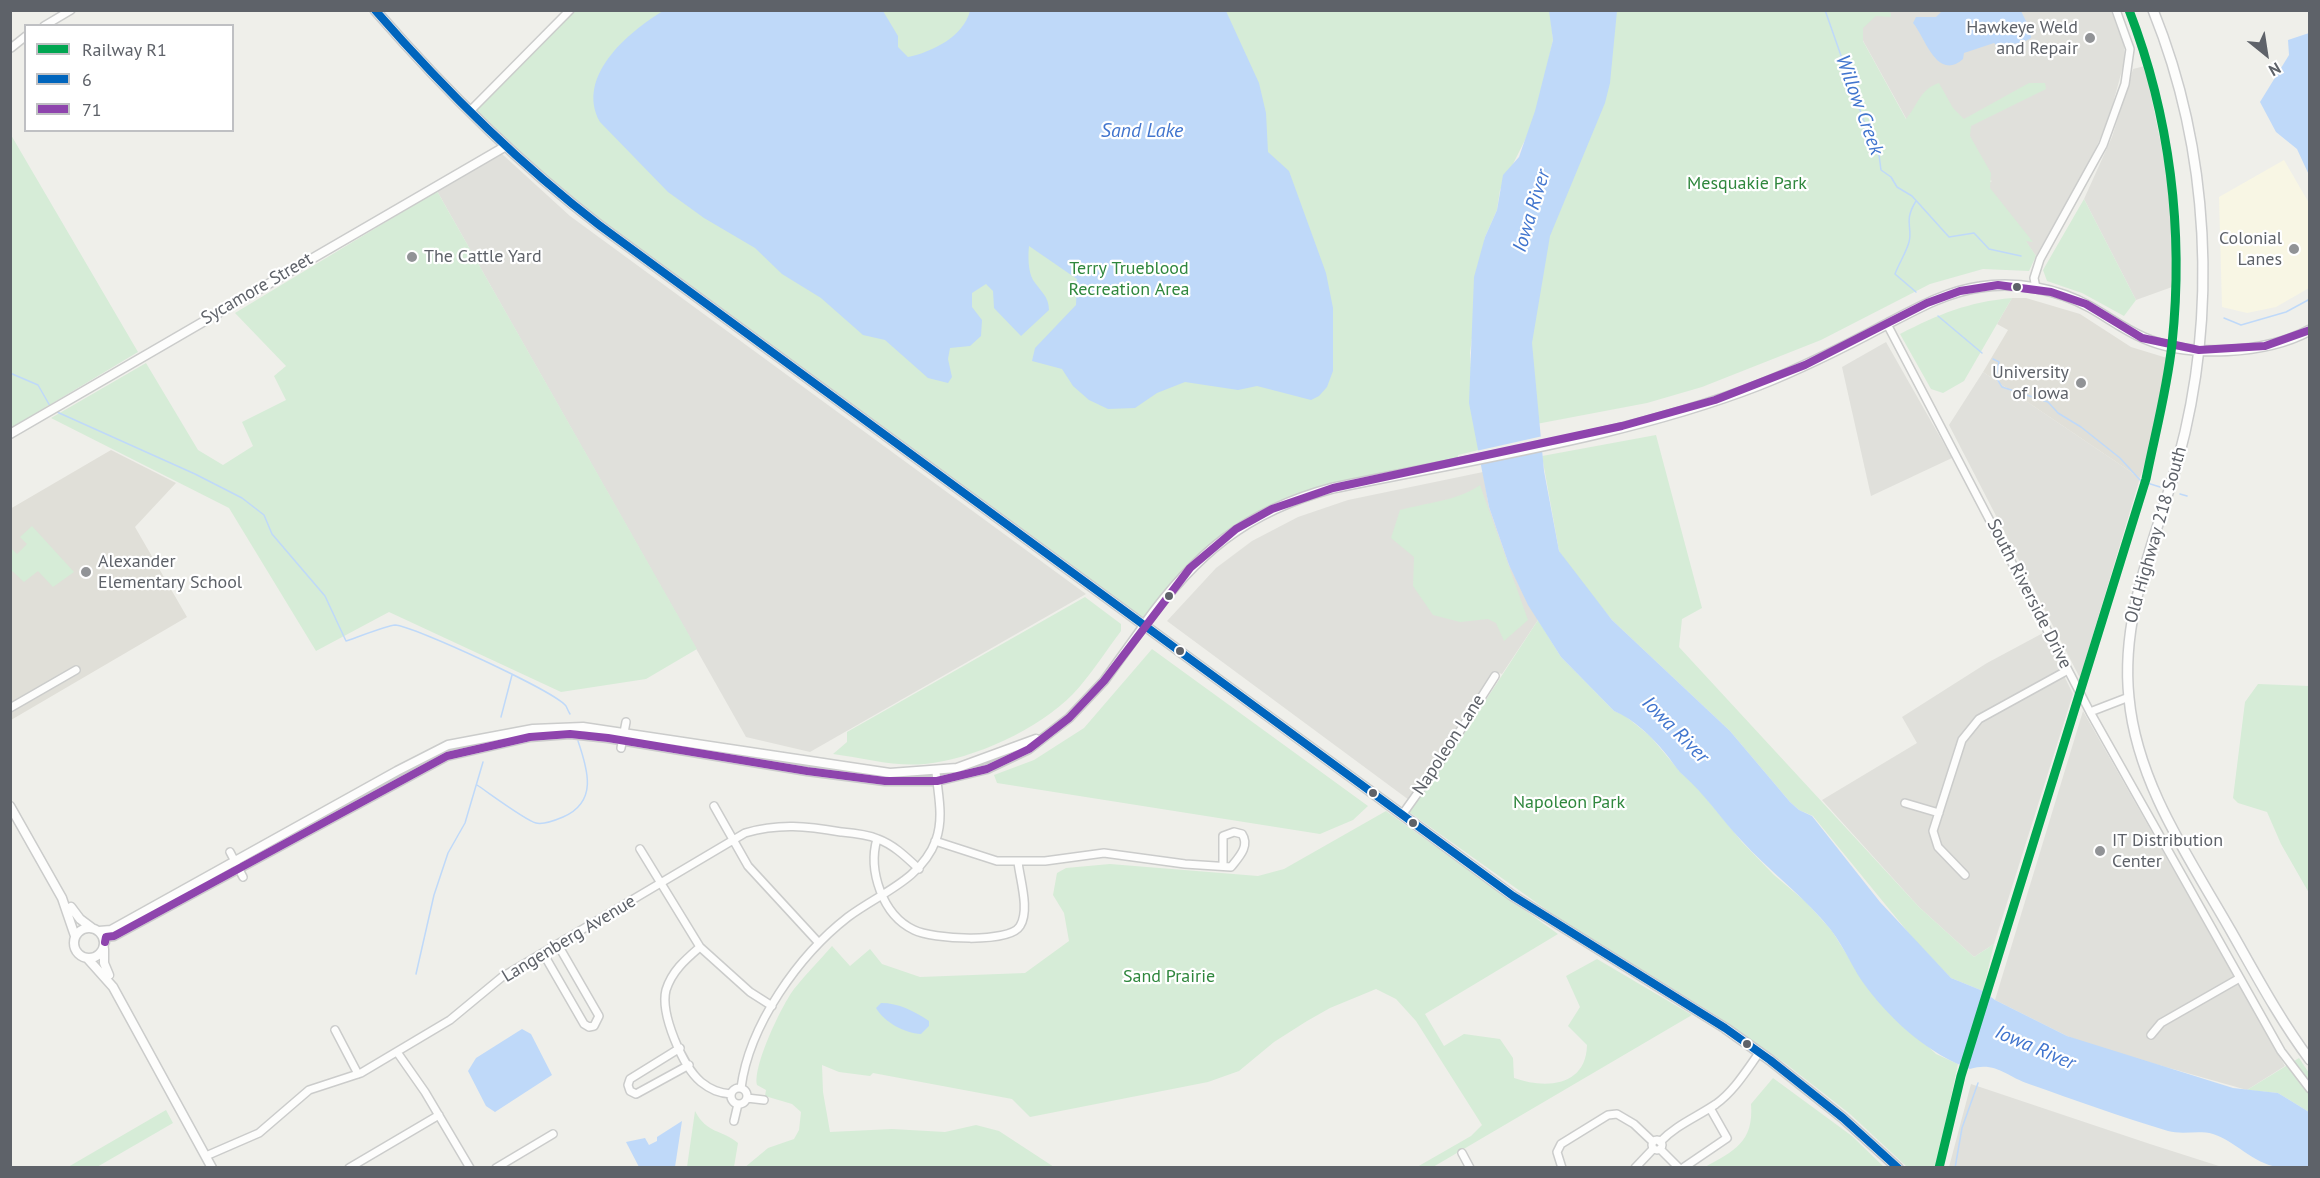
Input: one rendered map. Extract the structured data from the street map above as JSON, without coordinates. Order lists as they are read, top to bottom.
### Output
{
  "streets": {
    "main road": ["Old Highway 218 South"],
    "street": [
      "Sycamore Street",
      "South Riverside Drive",
      "Napoleon Lane",
      "Langenberg Avenue"
    ]
  },
  "water": ["Willow Creek", "Sand Lake", "Iowa River"],
  "parks": [
    "Mesquakie Park",
    "Terry Trueblood Recreation Area",
    "Napoleon Park",
    "Sand Prairie"
  ],
  "places": [
    "Hawkeye Weld and Repair",
    "Colonial Lanes",
    "The Cattle Yard",
    "University of Iowa",
    "Alexander Elementary School",
    "IT Distribution Center"
  ],
  "lines": ["rail line R1", "transit line 6", "transit line 71"],
  "legend": ["Railway R1", "6", "71"],
  "north": "bottom right"
}
